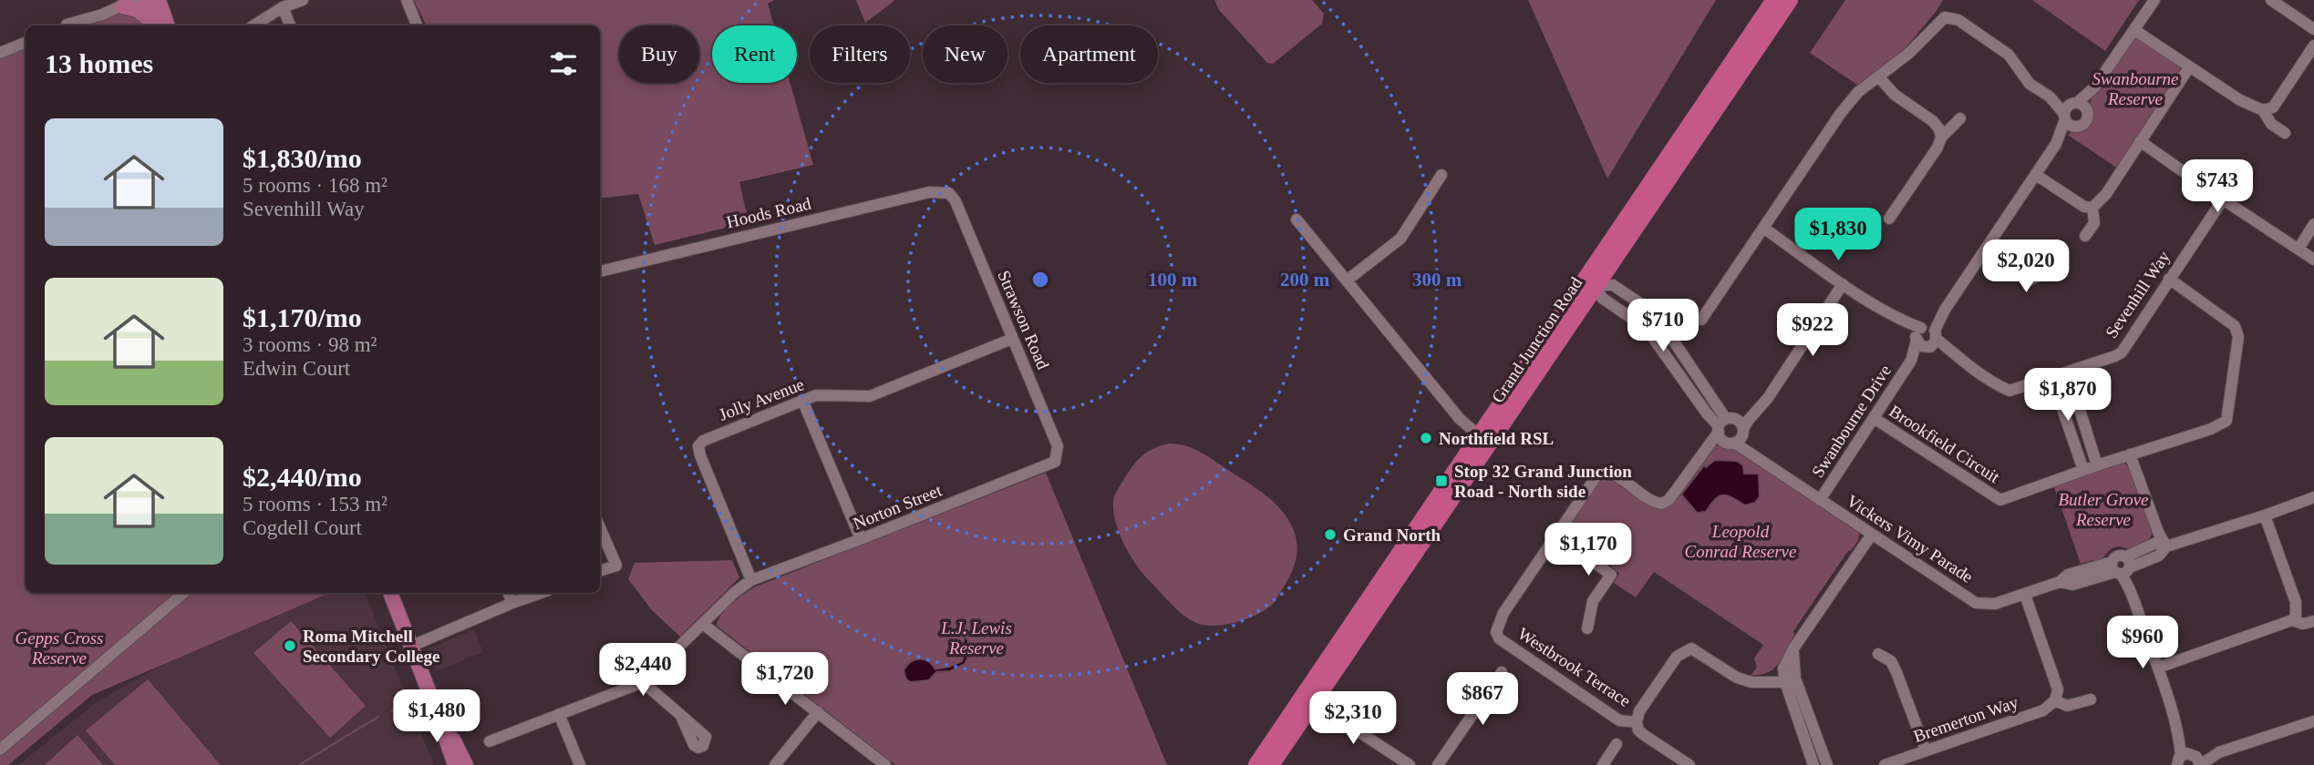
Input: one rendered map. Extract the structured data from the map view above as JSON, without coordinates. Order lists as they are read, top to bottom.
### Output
{
  "streets": {
    "highway": ["Grand Junction Road"],
    "street": [
      "Hoods Road",
      "Sevenhill Way",
      "Strawson Road",
      "Jolly Avenue",
      "Swanbourne Drive",
      "Brookfield Circuit",
      "Norton Street",
      "Vickers Vimy Parade",
      "Westbrook Terrace",
      "Bremerton Way"
    ]
  },
  "crossings": [
    ["Hoods Road", "Strawson Road"],
    ["Sevenhill Way", "Swanbourne Drive"],
    ["Sevenhill Way", "Brookfield Circuit"],
    ["Strawson Road", "Jolly Avenue"],
    ["Strawson Road", "Norton Street"],
    ["Jolly Avenue", "Norton Street"],
    ["Swanbourne Drive", "Brookfield Circuit"],
    ["Swanbourne Drive", "Vickers Vimy Parade"]
  ],
  "parks": [
    "Swanbourne Reserve",
    "Butler Grove Reserve",
    "Leopold Conrad Reserve",
    "L.J. Lewis Reserve",
    "Gepps Cross Reserve"
  ],
  "places": {
    "other": ["Northfield RSL", "Grand North", "Roma Mitchell Secondary College"],
    "transit": ["Stop 32 Grand Junction Road - North side"]
  },
  "page": {
    "chip": [
      "Buy",
      "Rent",
      "Filters",
      "New",
      "Apartment"
    ],
    "heading": "13 homes",
    "list": [
      {
        "name": "$1,830/mo",
        "note": "5 rooms · 168 m² · Sevenhill Way"
      },
      {
        "name": "$1,170/mo",
        "note": "3 rooms · 98 m² · Edwin Court"
      },
      {
        "name": "$2,440/mo",
        "note": "5 rooms · 153 m² · Cogdell Court"
      }
    ],
    "price": [
      "$743",
      "$1,830",
      "$2,020",
      "$710",
      "$922",
      "$1,870",
      "$1,170",
      "$960",
      "$2,440",
      "$1,720",
      "$867",
      "$1,480",
      "$2,310"
    ]
  },
  "rings": ["100 m", "200 m", "300 m"]
}
